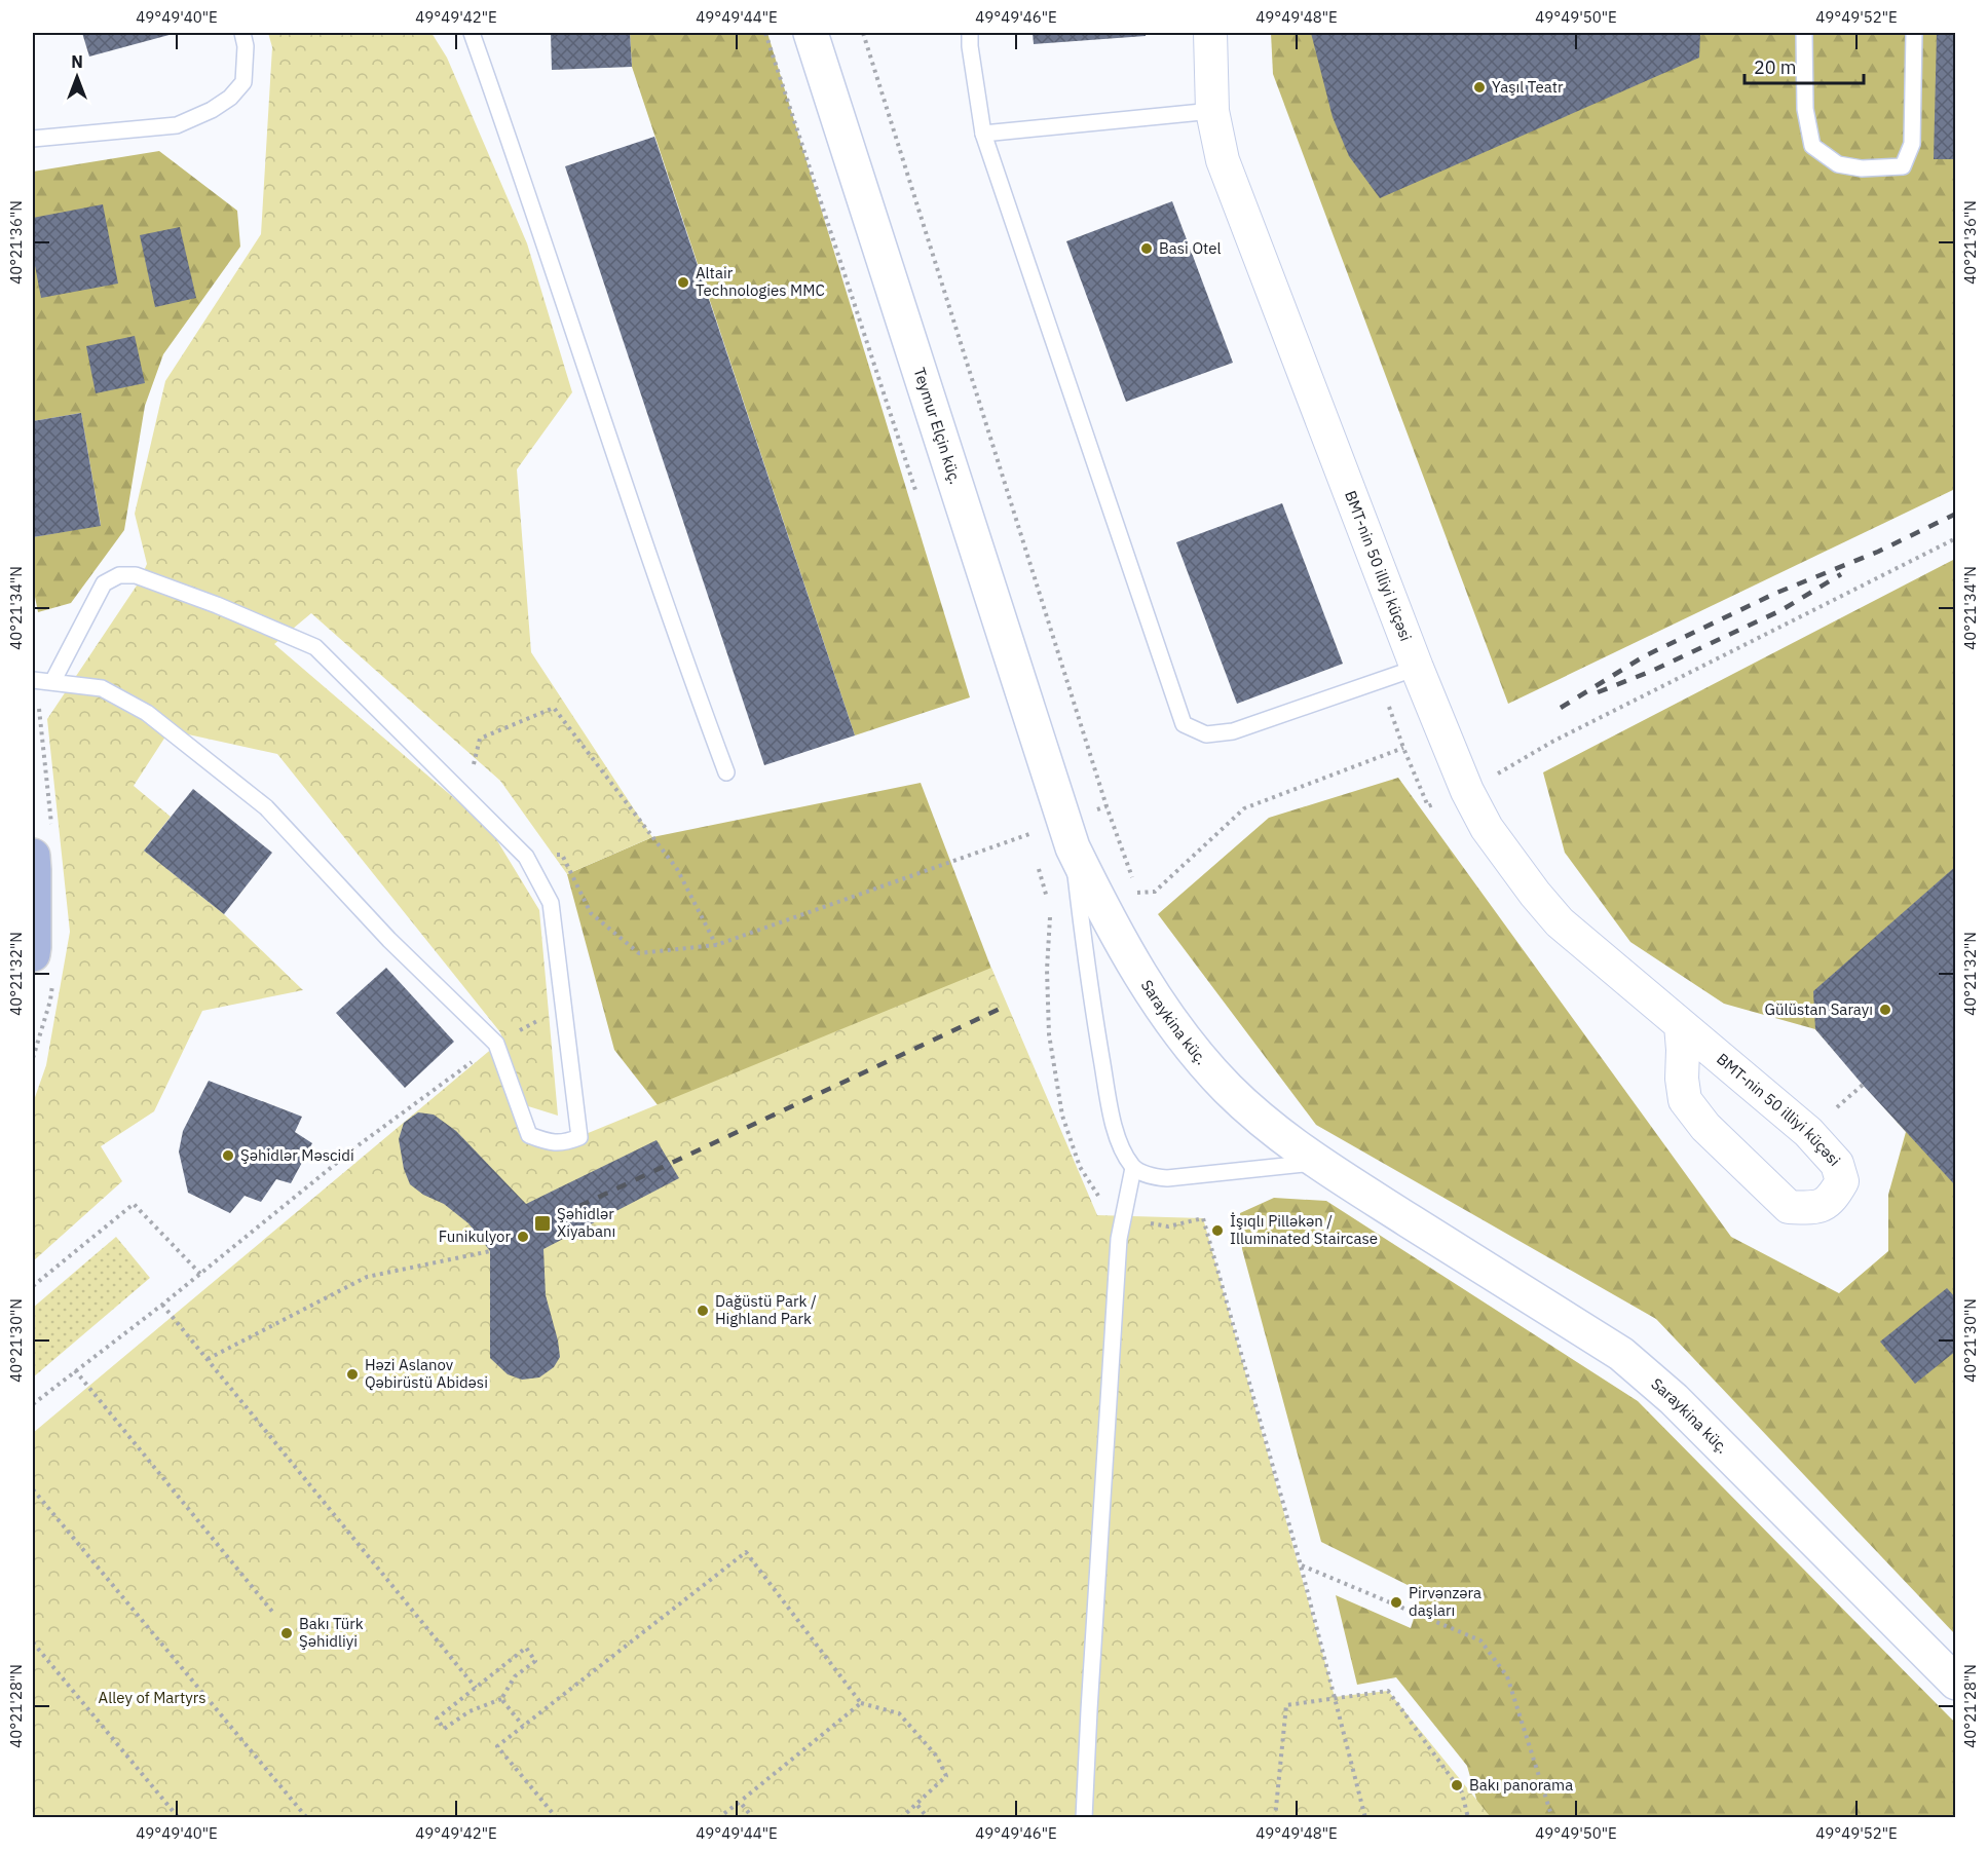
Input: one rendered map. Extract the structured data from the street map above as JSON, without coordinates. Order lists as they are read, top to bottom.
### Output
{
  "streets": {
    "street": ["Teymur Elçin küç.", "BMT-nin 50 illiyi küçəsi", "Saraykina küç."]
  },
  "crossings": [
    ["Teymur Elçin küç.", "Saraykina küç."]
  ],
  "parks": ["Alley of Martyrs"],
  "places": {
    "other": [
      "Yaşıl Teatr",
      "Basi Otel",
      "Altair Technologies MMC",
      "Gülüstan Sarayı",
      "Şəhidlər Məscidi",
      "İşıqlı Pilləkən / Illuminated Staircase",
      "Funikulyor",
      "Dağüstü Park / Highland Park",
      "Həzi Aslanov Qəbirüstü Abidəsi",
      "Pirvənzəra daşları",
      "Bakı Türk Şəhidliyi",
      "Bakı panorama"
    ],
    "transit": ["Şəhidlər Xiyabanı"]
  },
  "scale_bar": "20 m",
  "north": "top",
  "coordinates": [
    "49°49'40\"E",
    "49°49'42\"E",
    "49°49'44\"E",
    "49°49'46\"E",
    "49°49'48\"E",
    "49°49'50\"E",
    "49°49'52\"E",
    "40°21'36\"N",
    "40°21'34\"N",
    "40°21'32\"N",
    "40°21'30\"N",
    "40°21'28\"N"
  ]
}
